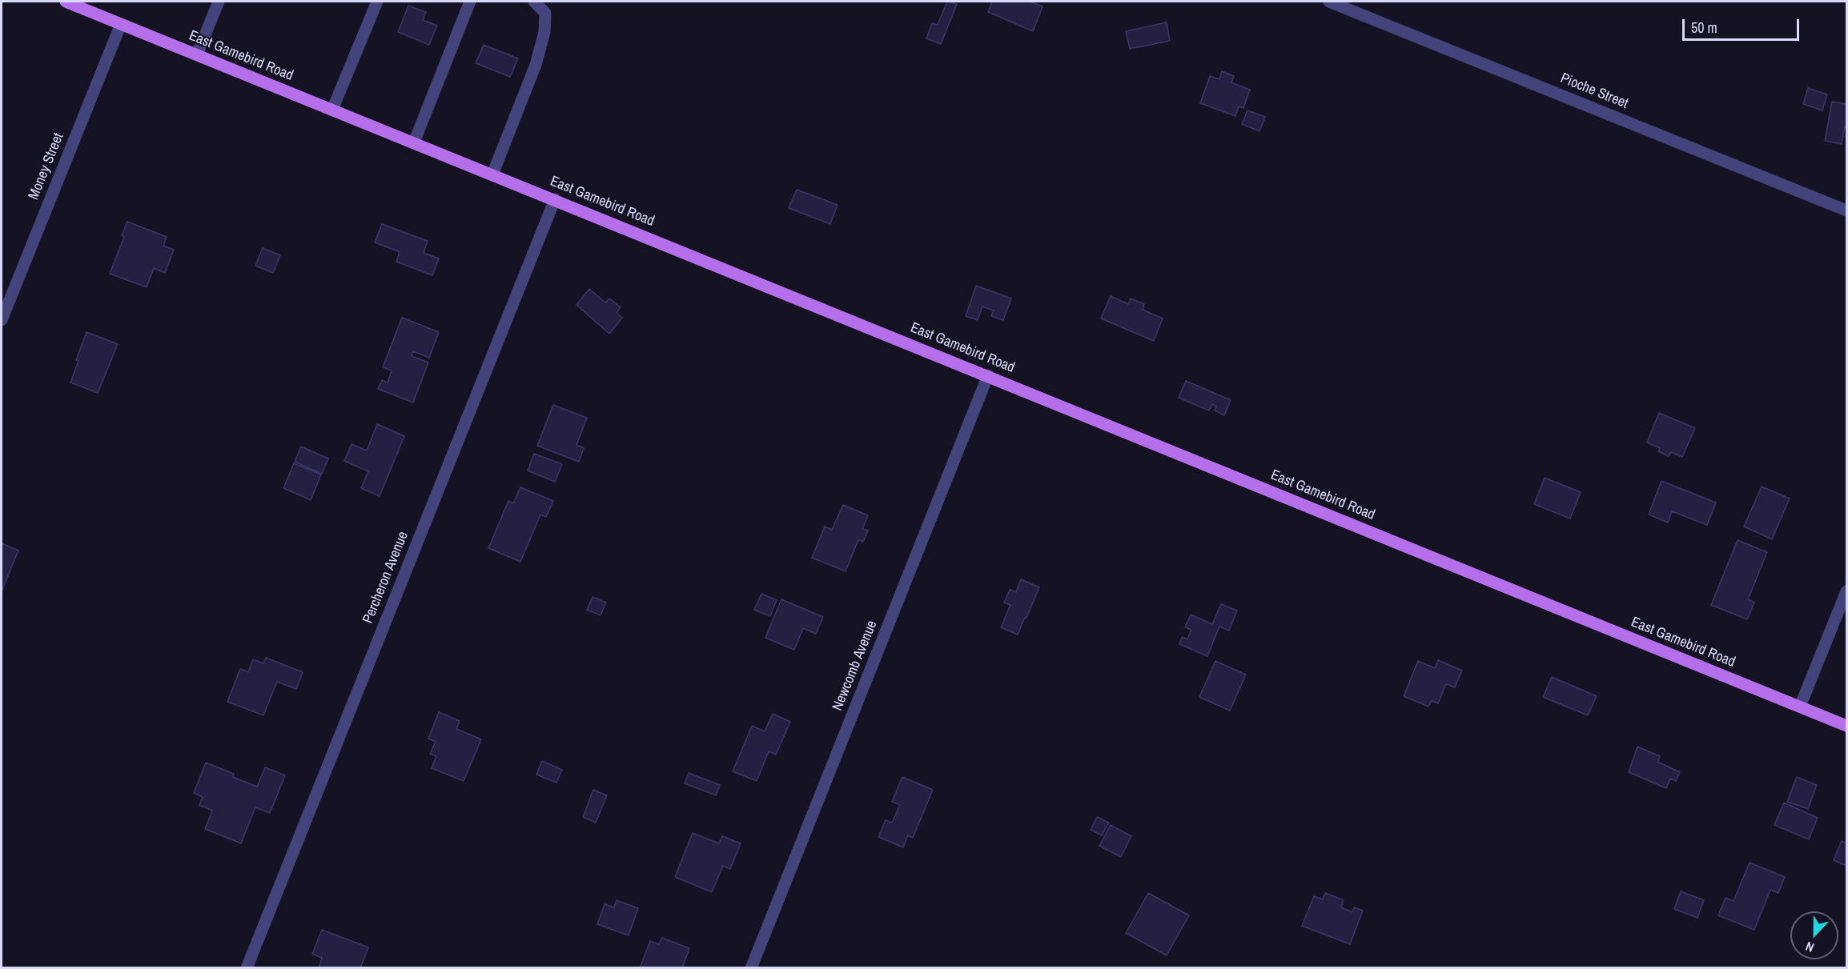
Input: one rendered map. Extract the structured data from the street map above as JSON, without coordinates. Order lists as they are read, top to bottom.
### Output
{
  "streets": {
    "main road": ["East Gamebird Road"],
    "street": [
      "Pioche Street",
      "Money Street",
      "Percheron Avenue",
      "Newcomb Avenue"
    ]
  },
  "crossings": [
    ["East Gamebird Road", "Money Street"],
    ["East Gamebird Road", "Percheron Avenue"],
    ["East Gamebird Road", "Newcomb Avenue"]
  ],
  "scale_bar": "50 m",
  "north": "bottom"
}
